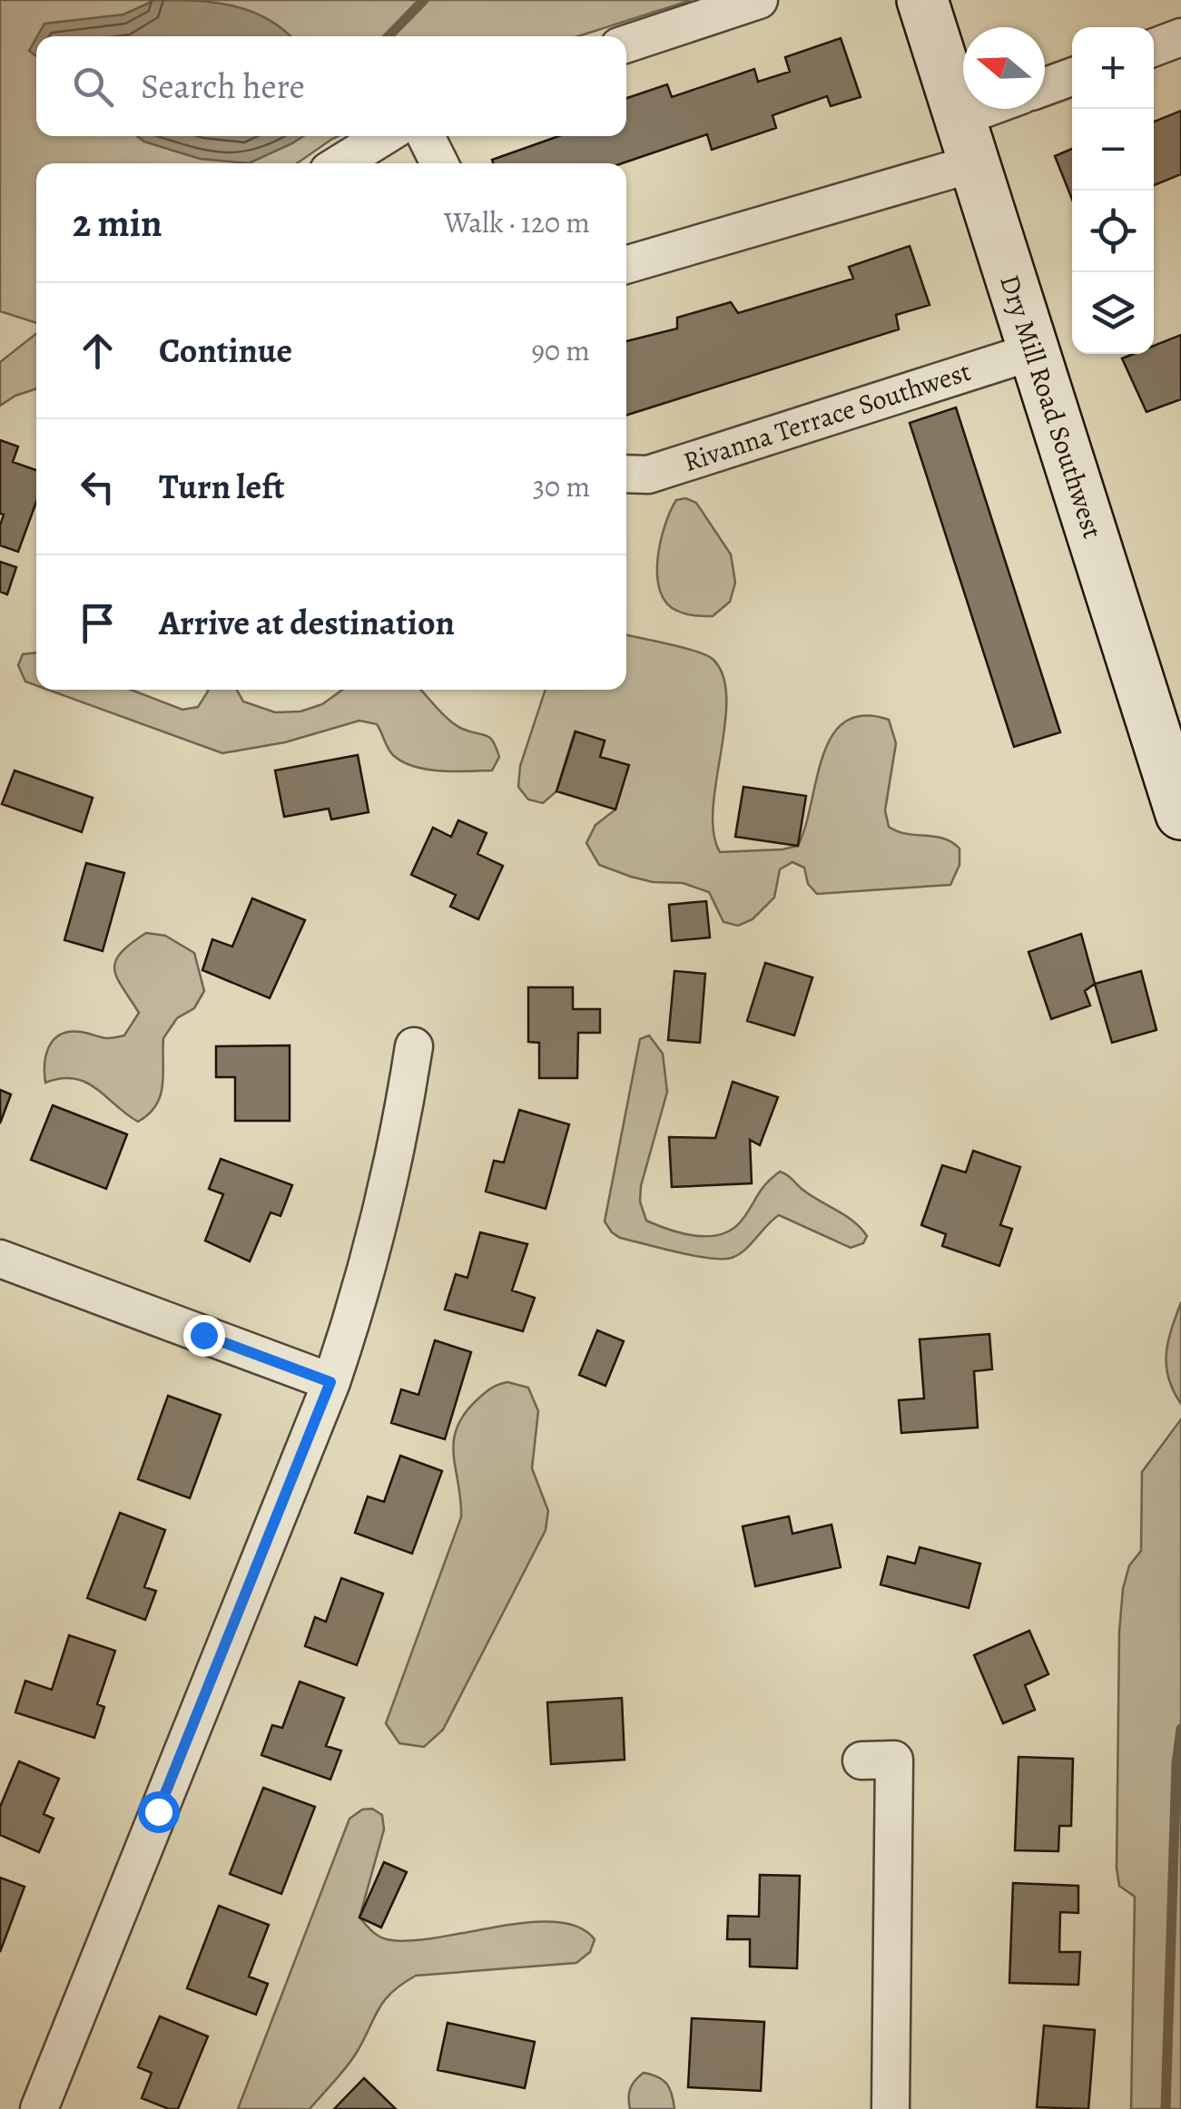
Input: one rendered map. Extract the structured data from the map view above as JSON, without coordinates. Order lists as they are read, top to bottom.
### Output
{
  "streets": {
    "street": ["Dry Mill Road Southwest", "Rivanna Terrace Southwest"]
  },
  "crossings": [
    ["Dry Mill Road Southwest", "Rivanna Terrace Southwest"]
  ],
  "north": "left",
  "page": {
    "map_buttons": ["+", "−"],
    "search": "Search here",
    "heading": ["2 min", "Walk · 120 m"],
    "list": [
      ["Continue", "90 m"],
      ["Turn left", "30 m"],
      "Arrive at destination"
    ]
  }
}
